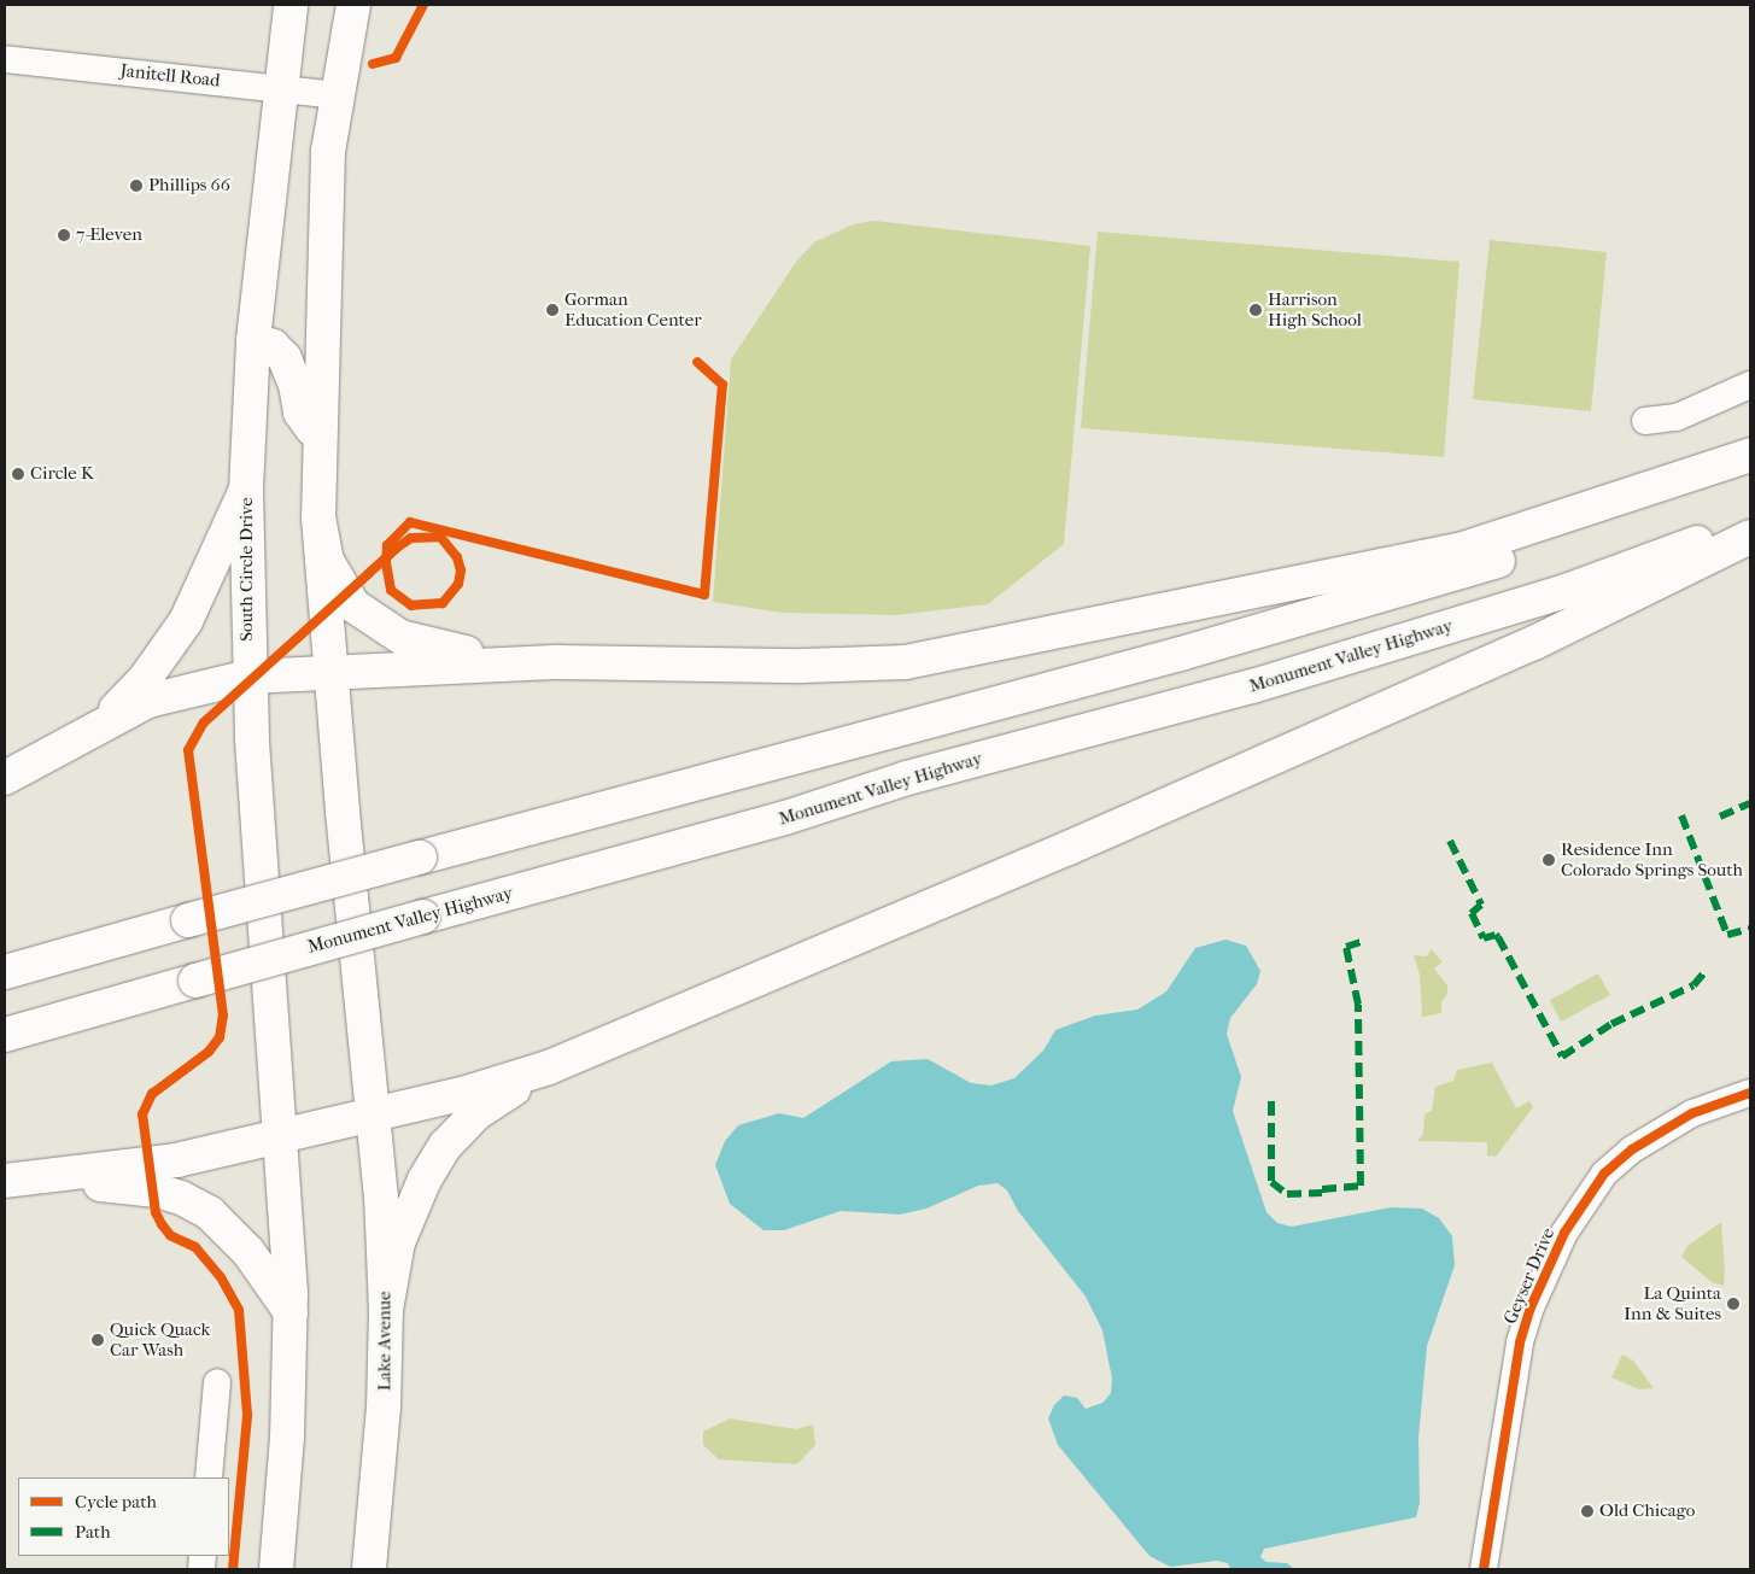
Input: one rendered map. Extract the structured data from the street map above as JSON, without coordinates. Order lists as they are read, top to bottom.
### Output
{
  "streets": {
    "main road": ["South Circle Drive", "Monument Valley Highway", "Lake Avenue"],
    "street": ["Janitell Road", "Geyser Drive"]
  },
  "crossings": [
    ["Janitell Road", "South Circle Drive"]
  ],
  "places": [
    "Phillips 66",
    "7-Eleven",
    "Gorman Education Center",
    "Harrison High School",
    "Circle K",
    "Residence Inn Colorado Springs South",
    "La Quinta Inn & Suites",
    "Quick Quack Car Wash",
    "Old Chicago"
  ],
  "legend": ["Cycle path", "Path"]
}
